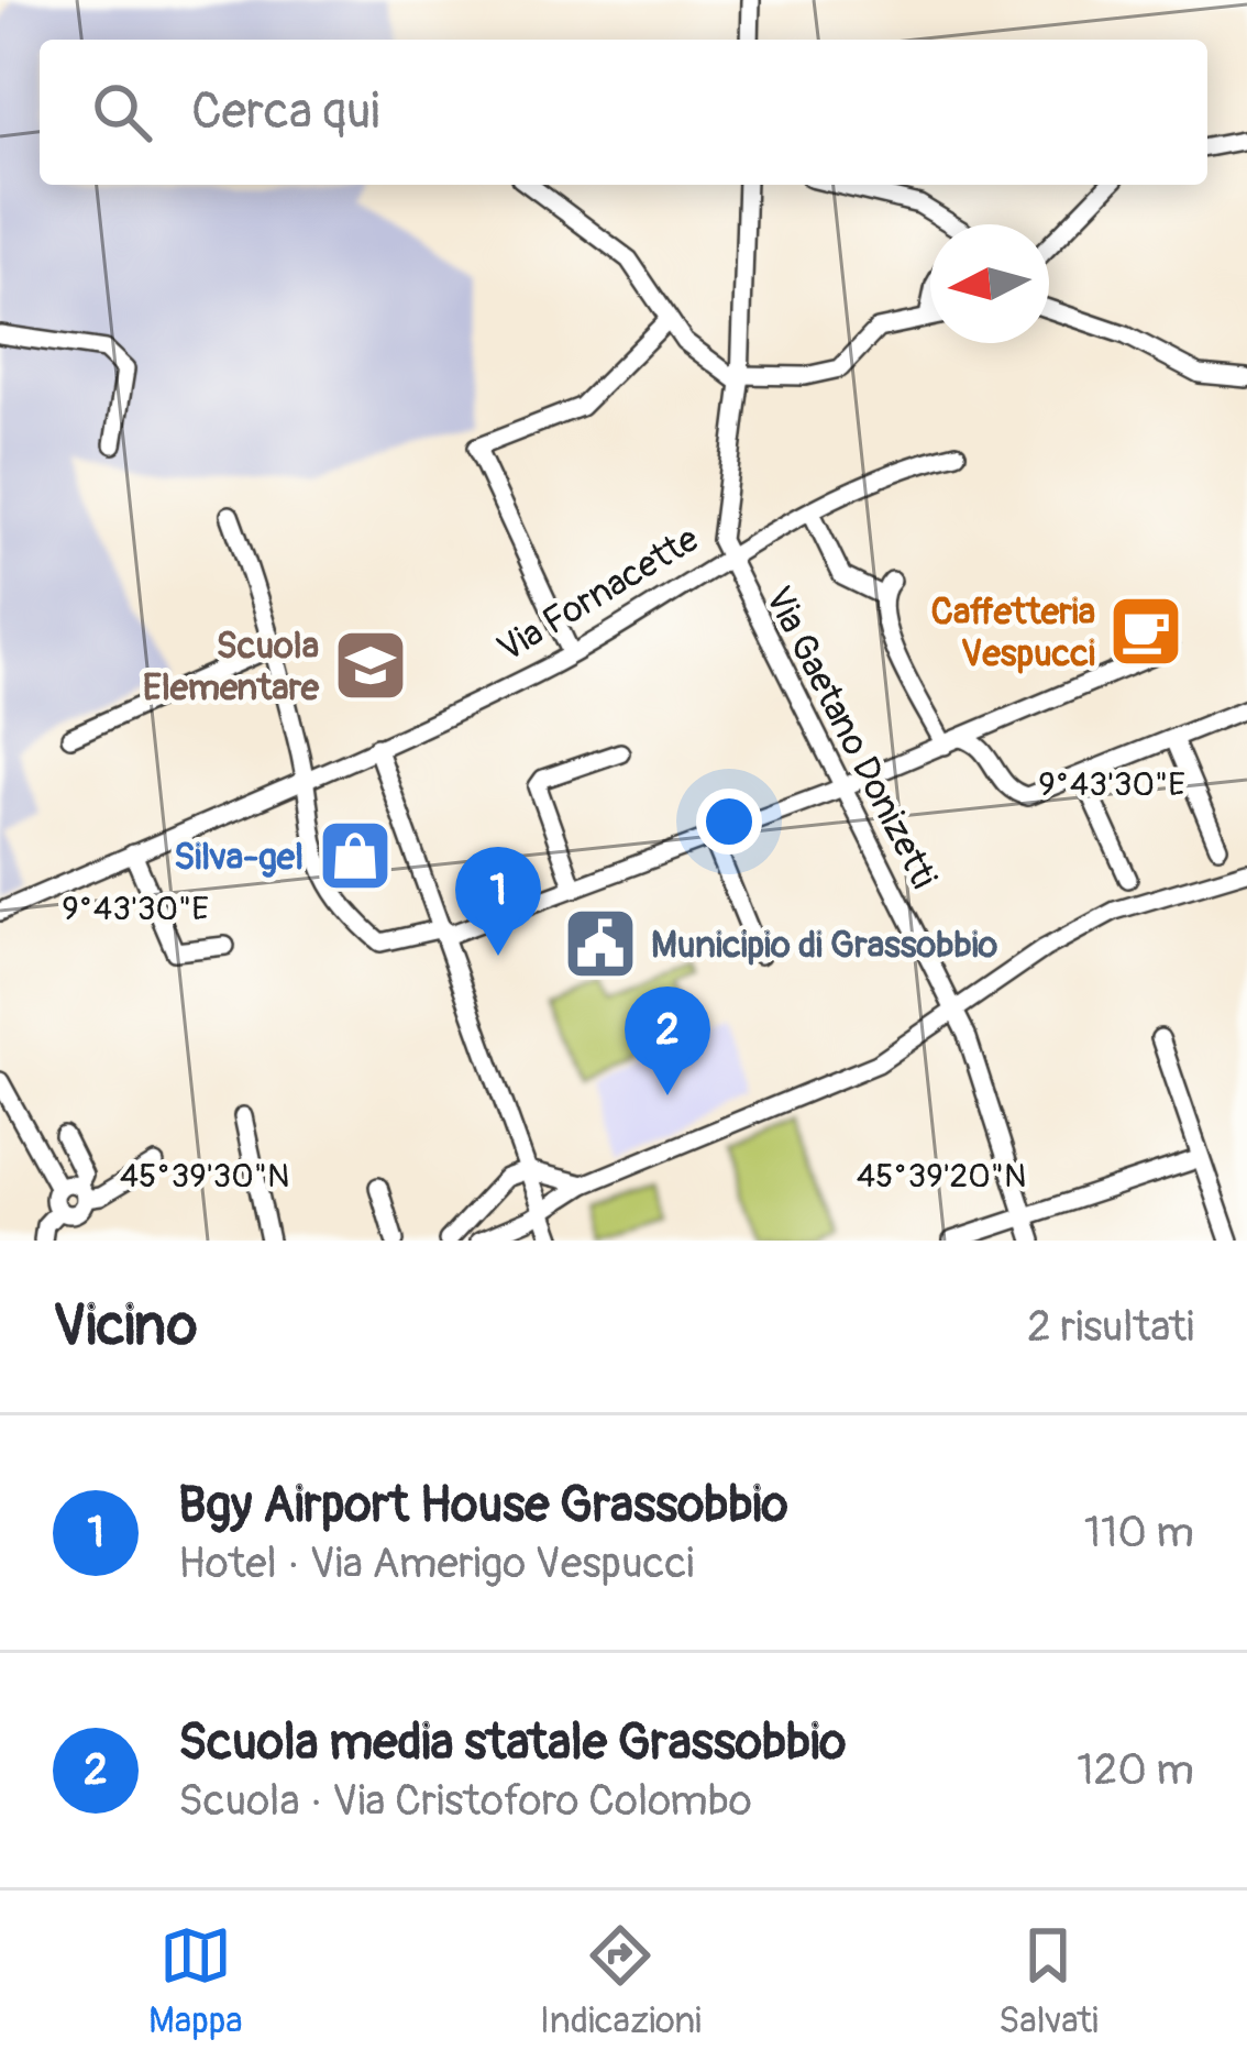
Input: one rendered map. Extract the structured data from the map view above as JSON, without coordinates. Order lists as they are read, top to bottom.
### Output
{
  "streets": {
    "street": ["Via Fornacette", "Via Gaetano Donizetti"]
  },
  "crossings": [
    ["Via Fornacette", "Via Gaetano Donizetti"]
  ],
  "places": {
    "cafe": ["Caffetteria Vespucci"],
    "school or university": ["Scuola Elementare"],
    "shop": ["Silva-gel"],
    "public building": ["Municipio di Grassobbio"]
  },
  "north": "left",
  "page": {
    "search": "Cerca qui",
    "pins": ["1", "2"],
    "heading": ["Vicino", "2 risultati"],
    "list": [
      {
        "mark": "1",
        "name": "Bgy Airport House Grassobbio",
        "note": "Hotel · Via Amerigo Vespucci",
        "value": "110 m"
      },
      {
        "mark": "2",
        "name": "Scuola media statale Grassobbio",
        "note": "Scuola · Via Cristoforo Colombo",
        "value": "120 m"
      }
    ],
    "nav": ["Mappa", "Indicazioni", "Salvati"]
  },
  "coordinates": ["9°43'30\"E", "45°39'30\"N", "45°39'20\"N"]
}
